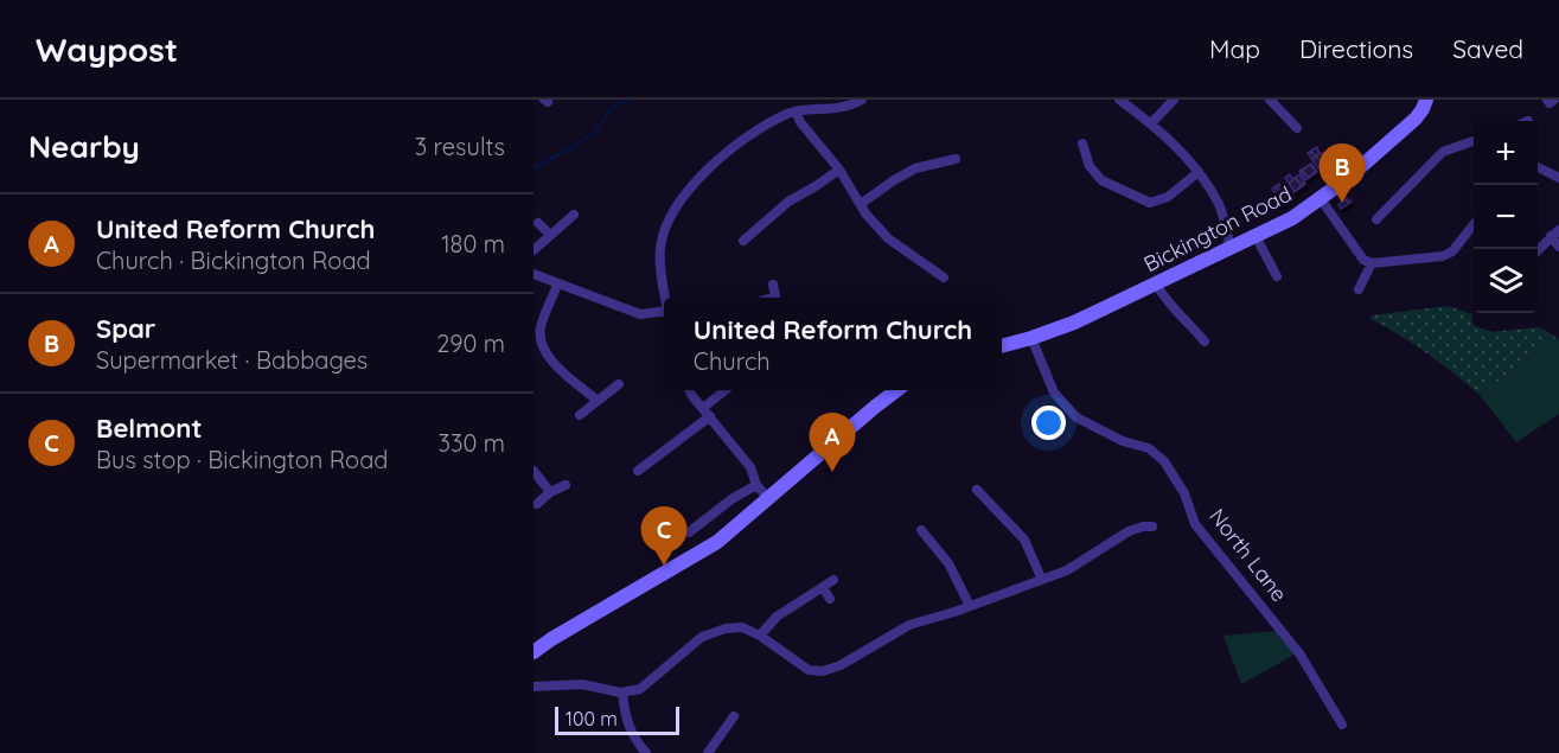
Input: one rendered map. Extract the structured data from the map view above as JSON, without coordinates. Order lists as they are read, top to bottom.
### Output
{
  "streets": {
    "main road": ["Bickington Road"],
    "street": ["North Lane"]
  },
  "crossings": [
    ["Bickington Road", "North Lane"]
  ],
  "scale_bar": "100 m",
  "page": {
    "header": "Waypost",
    "nav": ["Map", "Directions", "Saved"],
    "heading": ["Nearby", "3 results"],
    "map_buttons": ["+", "−"],
    "pins": ["B", "A", "C"],
    "list": [
      {
        "mark": "A",
        "name": "United Reform Church",
        "note": "Church · Bickington Road",
        "value": "180 m"
      },
      {
        "mark": "B",
        "name": "Spar",
        "note": "Supermarket · Babbages",
        "value": "290 m"
      },
      {
        "mark": "C",
        "name": "Belmont",
        "note": "Bus stop · Bickington Road",
        "value": "330 m"
      }
    ],
    "popup": ["United Reform Church", "Church"],
    "scale": "100 m"
  }
}
